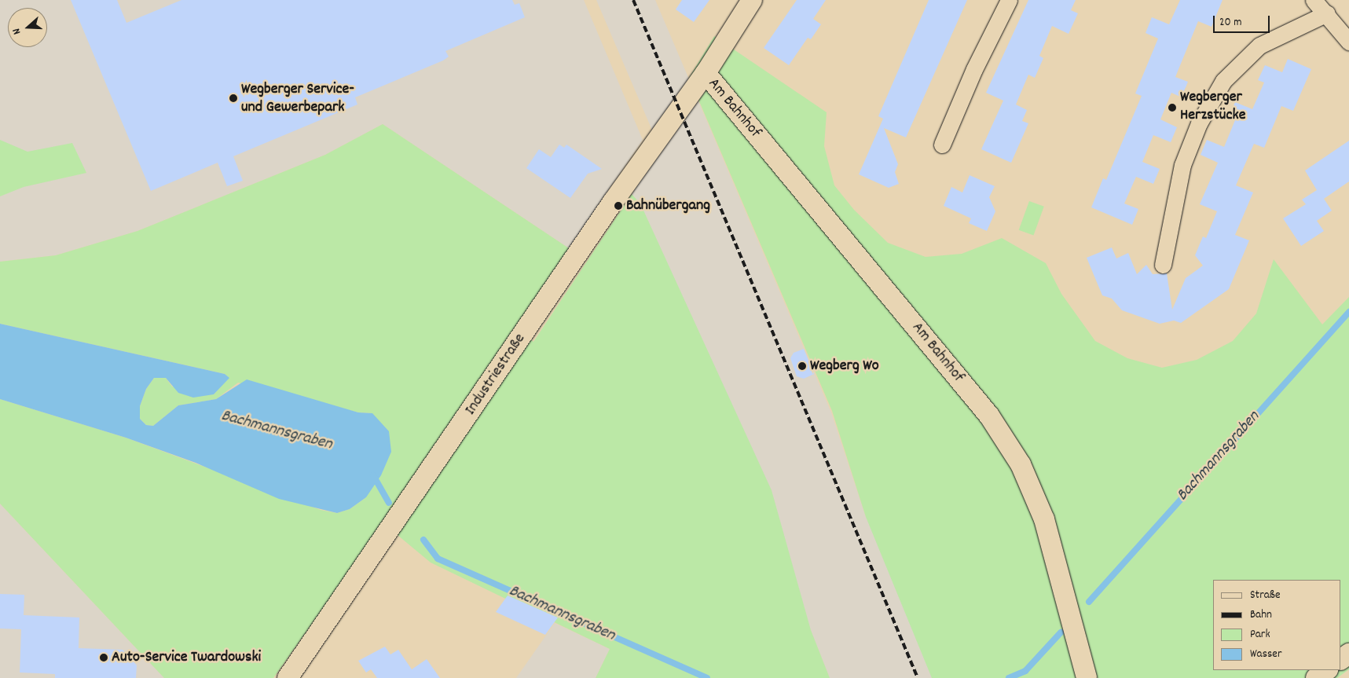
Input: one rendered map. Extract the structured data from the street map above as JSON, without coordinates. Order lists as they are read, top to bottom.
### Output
{
  "streets": {
    "street": ["Am Bahnhof", "Industriestraße"]
  },
  "crossings": [
    ["Am Bahnhof", "Industriestraße"]
  ],
  "water": ["Bachmannsgraben"],
  "places": [
    "Wegberger Service- und Gewerbepark",
    "Wegberger Herzstücke",
    "Bahnübergang",
    "Wegberg Wo",
    "Auto-Service Twardowski"
  ],
  "legend": [
    "Straße",
    "Bahn",
    "Park",
    "Wasser"
  ],
  "scale_bar": "20 m",
  "north": "left"
}
